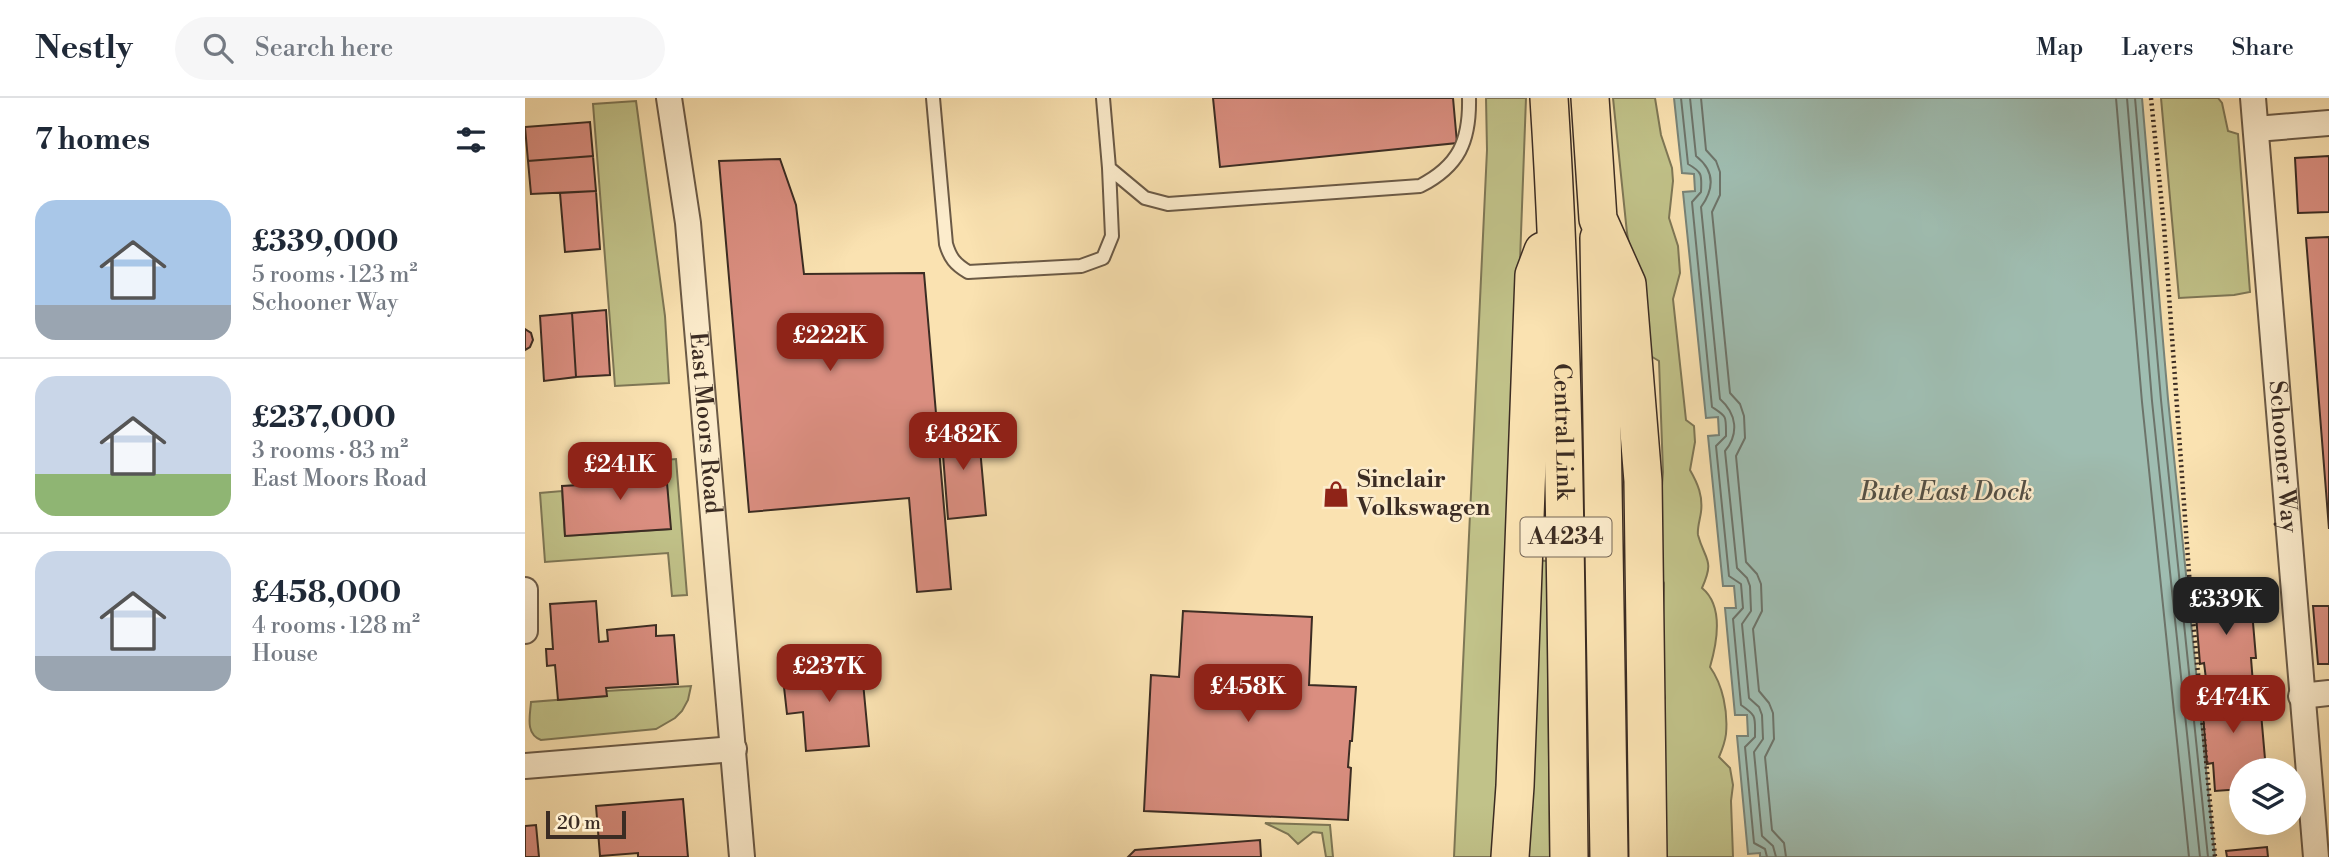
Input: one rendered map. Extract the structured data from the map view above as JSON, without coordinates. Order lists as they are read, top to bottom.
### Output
{
  "streets": {
    "main road": ["Central Link", "A4234"],
    "street": ["East Moors Road", "Schooner Way"]
  },
  "crossings": [
    ["Central Link", "A4234"]
  ],
  "water": ["Bute East Dock"],
  "places": {
    "shop": ["Sinclair Volkswagen"]
  },
  "scale_bar": "20 m",
  "page": {
    "header": "Nestly",
    "search": "Search here",
    "nav": ["Map", "Layers", "Share"],
    "heading": "7 homes",
    "list": [
      {
        "name": "£339,000",
        "note": "5 rooms · 123 m² · Schooner Way"
      },
      {
        "name": "£237,000",
        "note": "3 rooms · 83 m² · East Moors Road"
      },
      {
        "name": "£458,000",
        "note": "4 rooms · 128 m² · House"
      }
    ],
    "price": [
      "£222K",
      "£482K",
      "£241K",
      "£339K",
      "£237K",
      "£458K",
      "£474K"
    ],
    "scale": "20 m"
  }
}
